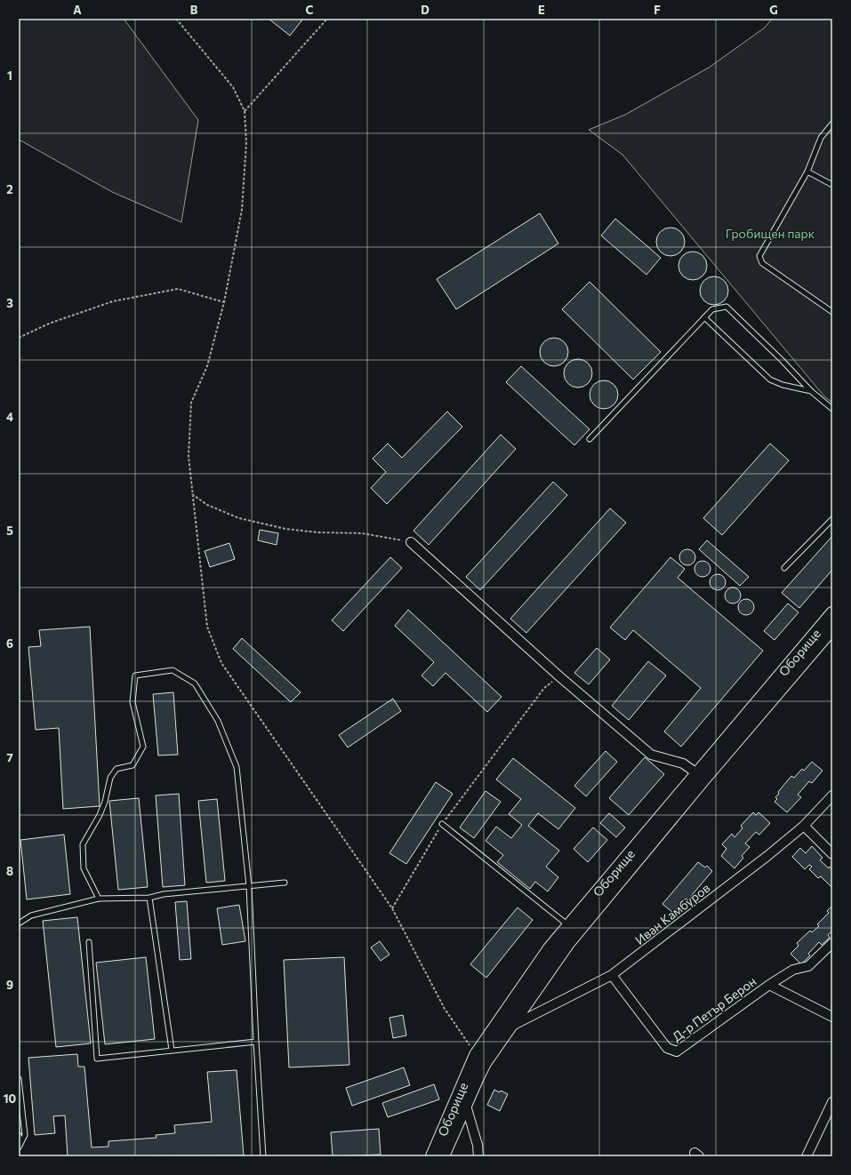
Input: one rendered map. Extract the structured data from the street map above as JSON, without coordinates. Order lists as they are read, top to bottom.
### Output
{
  "streets": {
    "main road": ["Оборище"],
    "street": ["Иван Камбуров", "Д-р Петър Берон"]
  },
  "crossings": [
    ["Оборище", "Иван Камбуров"],
    ["Иван Камбуров", "Д-р Петър Берон"]
  ],
  "parks": ["Гробищен парк"],
  "grid": {
    "columns": [
      "A",
      "B",
      "C",
      "D",
      "E",
      "F",
      "G"
    ],
    "rows": [
      "1",
      "2",
      "3",
      "4",
      "5",
      "6",
      "7",
      "8",
      "9",
      "10"
    ]
  }
}
